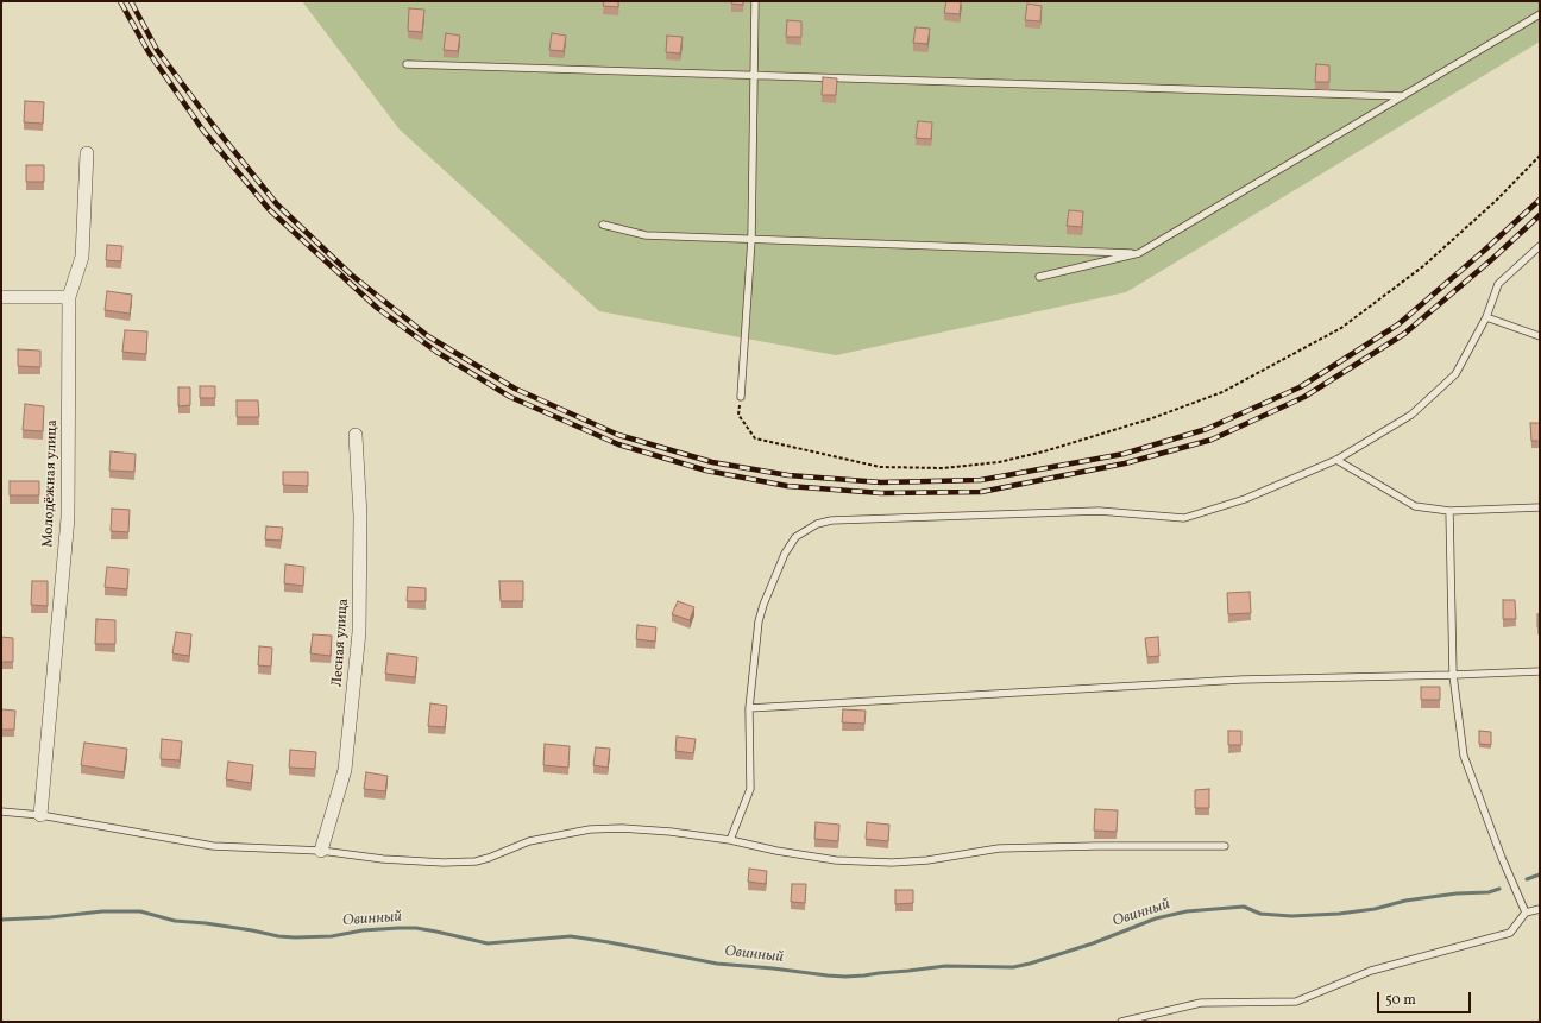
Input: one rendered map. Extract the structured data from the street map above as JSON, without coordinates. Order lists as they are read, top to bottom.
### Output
{
  "streets": {
    "street": ["Молодёжная улица", "Лесная улица"]
  },
  "water": ["Овинный"],
  "scale_bar": "50 m"
}
